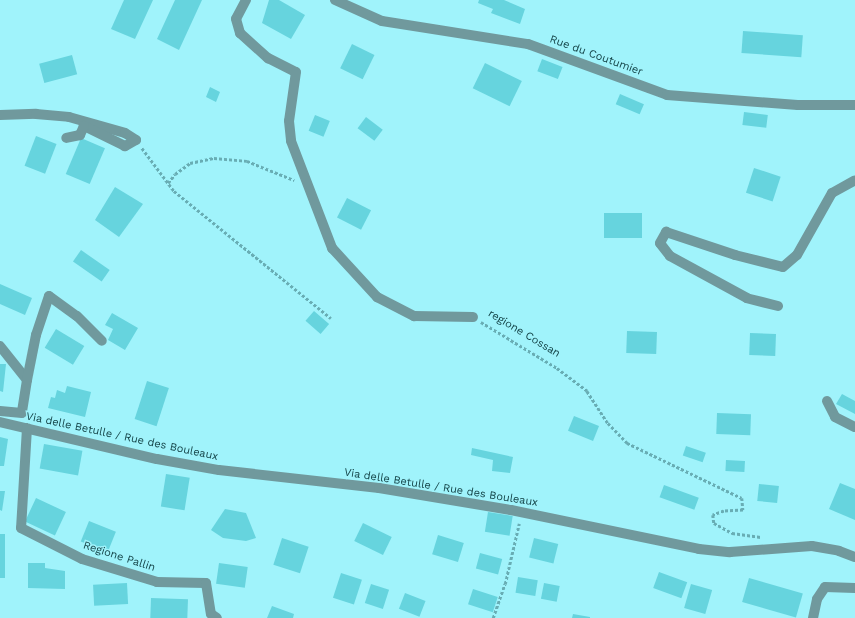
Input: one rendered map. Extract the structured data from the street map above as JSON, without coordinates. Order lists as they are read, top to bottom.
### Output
{
  "streets": {
    "street": [
      "Rue du Coutumier",
      "regione Cossan",
      "Via delle Betulle / Rue des Bouleaux",
      "Regione Pallin"
    ]
  },
  "crossings": [
    ["Via delle Betulle / Rue des Bouleaux", "Regione Pallin"]
  ]
}
